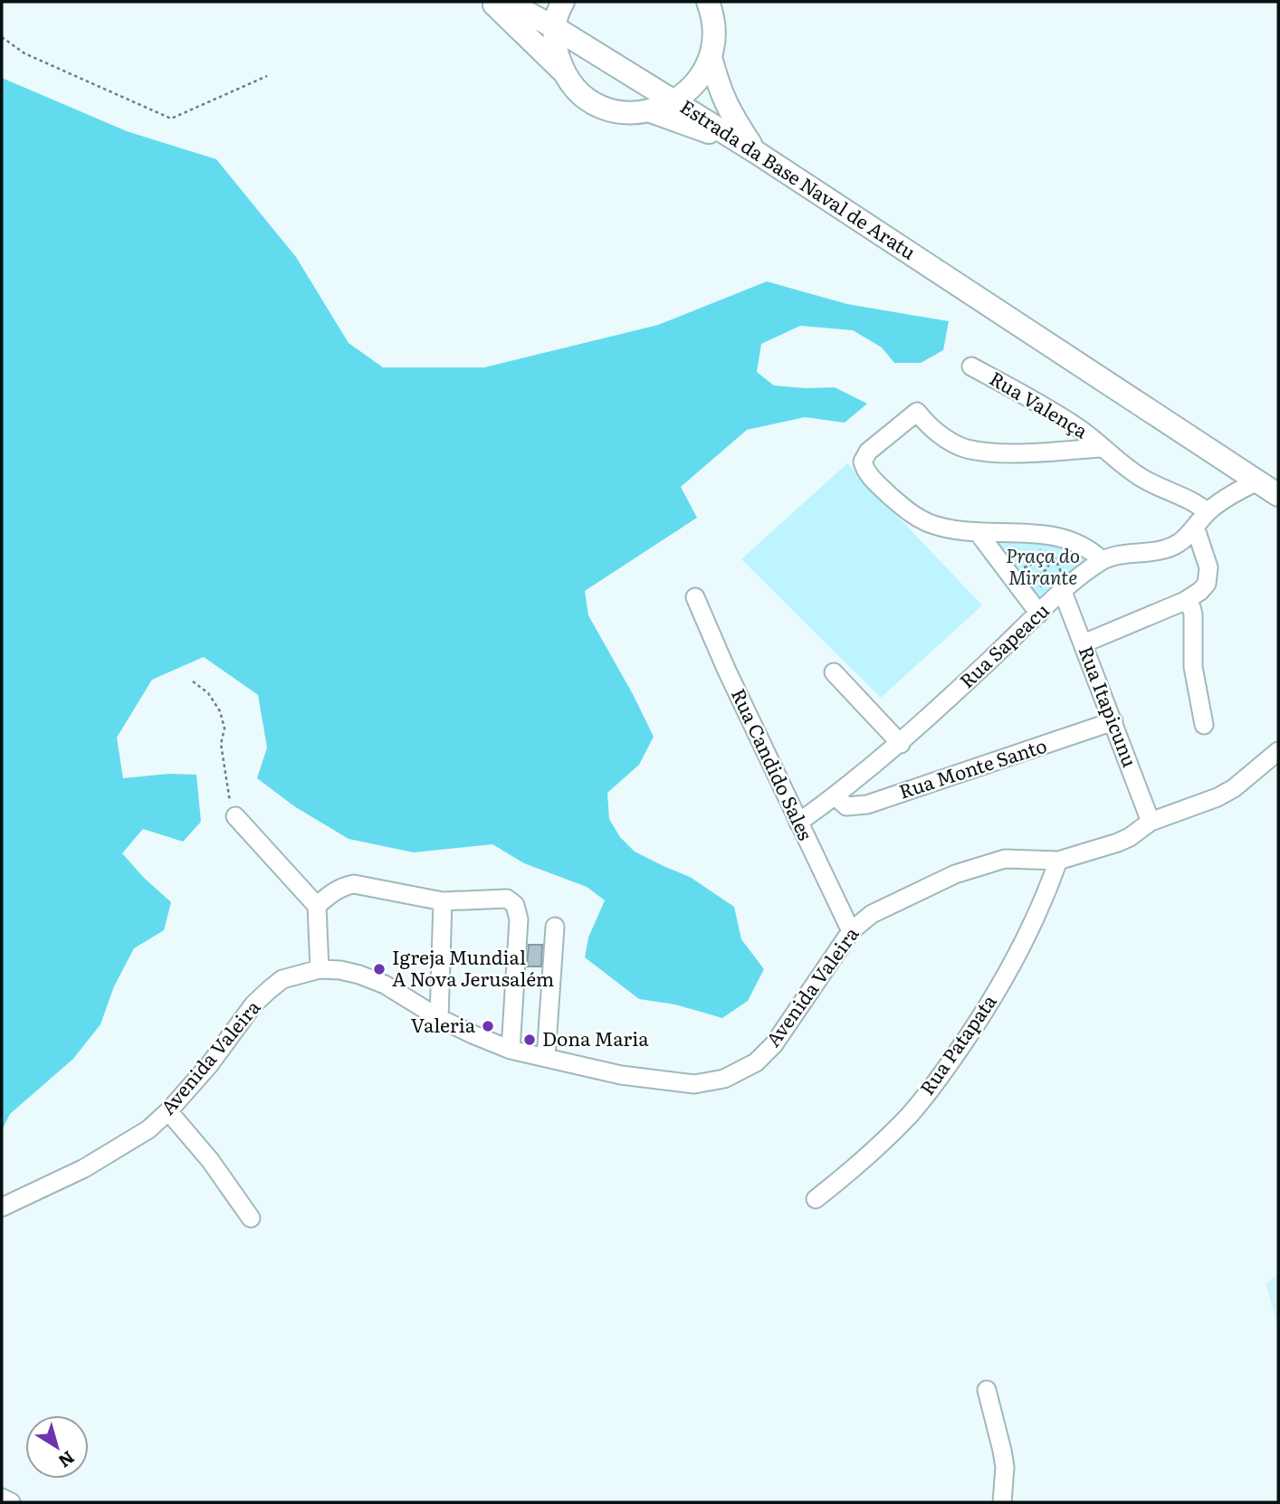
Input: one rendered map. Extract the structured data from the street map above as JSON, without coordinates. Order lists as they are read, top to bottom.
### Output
{
  "streets": {
    "main road": ["Estrada da Base Naval de Aratu"],
    "street": [
      "Rua Valença",
      "Rua Sapeacu",
      "Rua Itapicunu",
      "Rua Candido Sales",
      "Rua Monte Santo",
      "Avenida Valeira",
      "Rua Patapata"
    ]
  },
  "crossings": [
    ["Estrada da Base Naval de Aratu", "Rua Sapeacu"],
    ["Rua Valença", "Rua Sapeacu"],
    ["Rua Sapeacu", "Rua Itapicunu"],
    ["Rua Sapeacu", "Rua Candido Sales"],
    ["Rua Sapeacu", "Rua Monte Santo"],
    ["Rua Itapicunu", "Rua Monte Santo"],
    ["Rua Itapicunu", "Avenida Valeira"],
    ["Rua Candido Sales", "Avenida Valeira"],
    ["Avenida Valeira", "Rua Patapata"]
  ],
  "parks": ["Praça do Mirante"],
  "places": ["Igreja Mundial A Nova Jerusalém", "Valeria", "Dona Maria"],
  "north": "bottom right"
}
